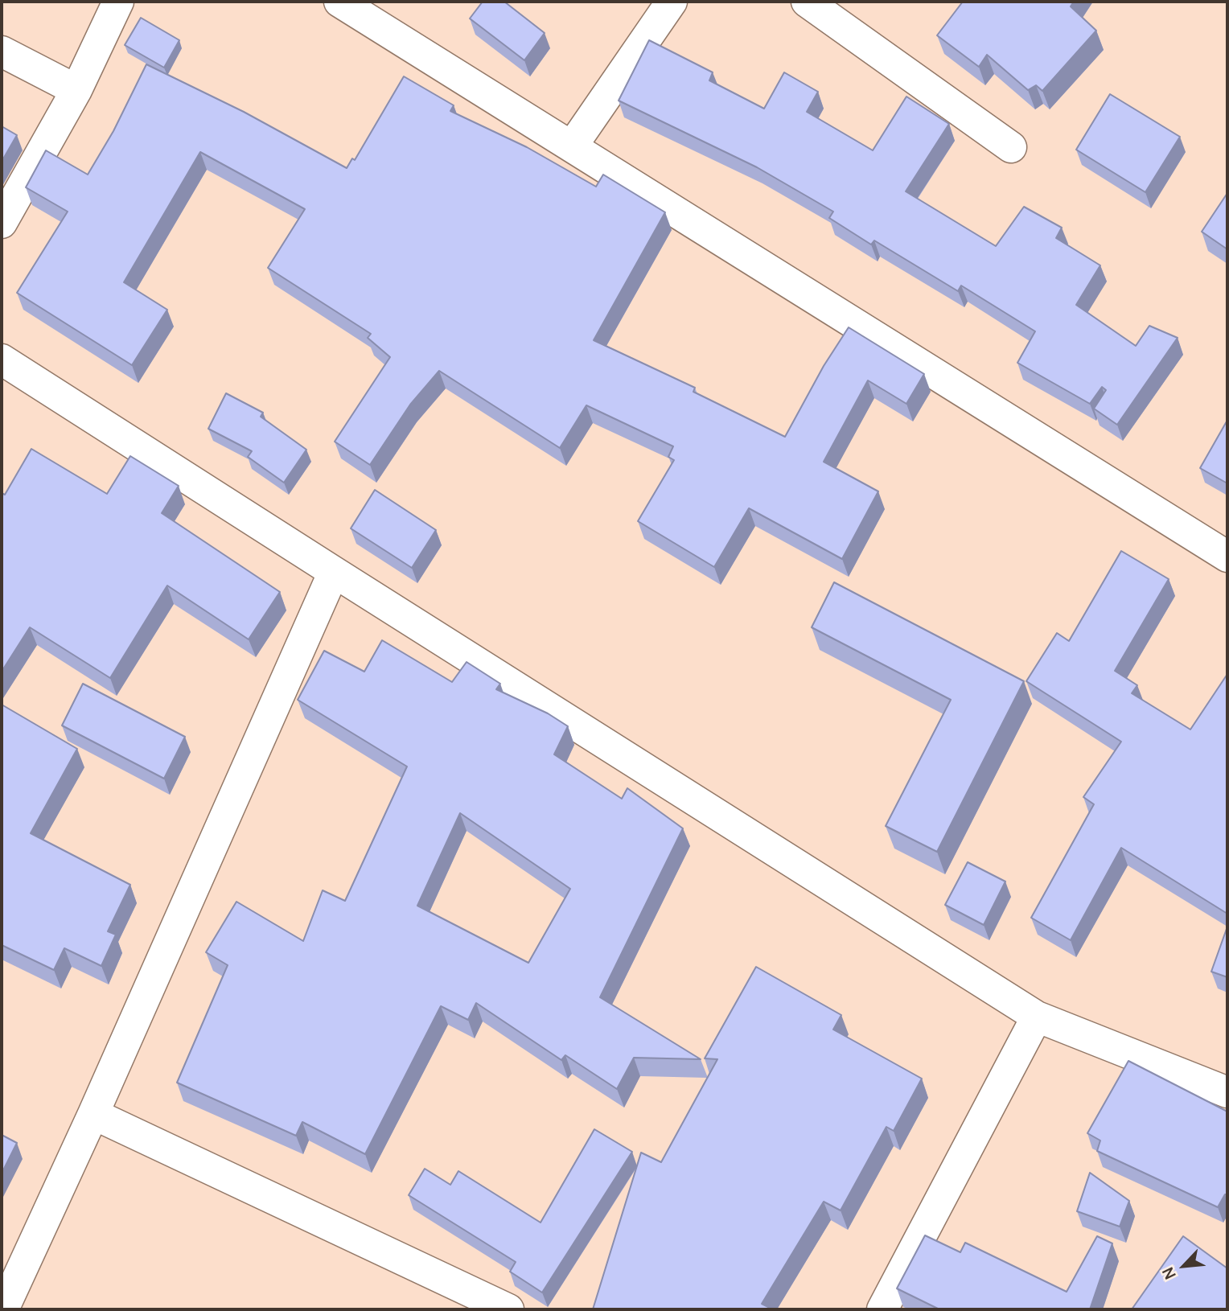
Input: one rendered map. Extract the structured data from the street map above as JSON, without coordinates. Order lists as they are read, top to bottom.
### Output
{
  "north": "bottom left"
}
